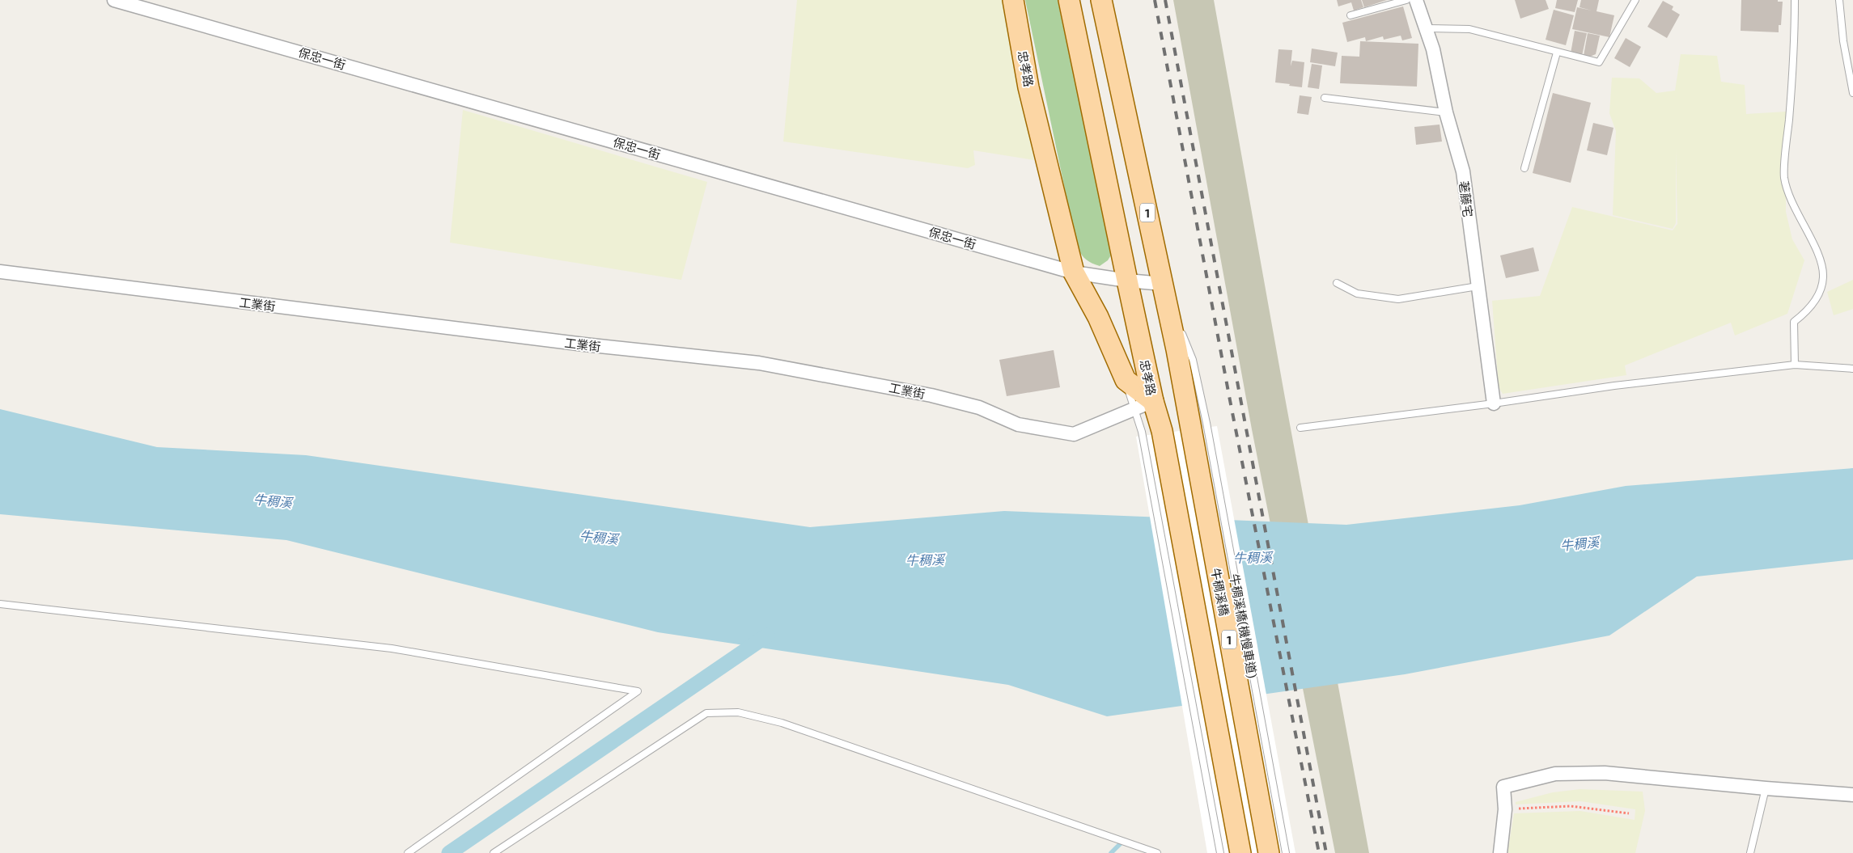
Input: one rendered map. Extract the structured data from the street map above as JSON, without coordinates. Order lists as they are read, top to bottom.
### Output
{
  "streets": {
    "main road": ["忠孝路", "1", "牛稠溪橋"],
    "street": ["保忠一街", "荖藤宅", "工業街"],
    "lane": ["牛稠溪橋(機慢車道)"]
  },
  "crossings": [
    ["保忠一街", "忠孝路"],
    ["保忠一街", "1"],
    ["忠孝路", "工業街"],
    ["1", "牛稠溪橋"],
    ["1", "牛稠溪橋(機慢車道)"],
    ["牛稠溪橋", "牛稠溪橋(機慢車道)"]
  ],
  "water": ["牛稠溪"]
}
